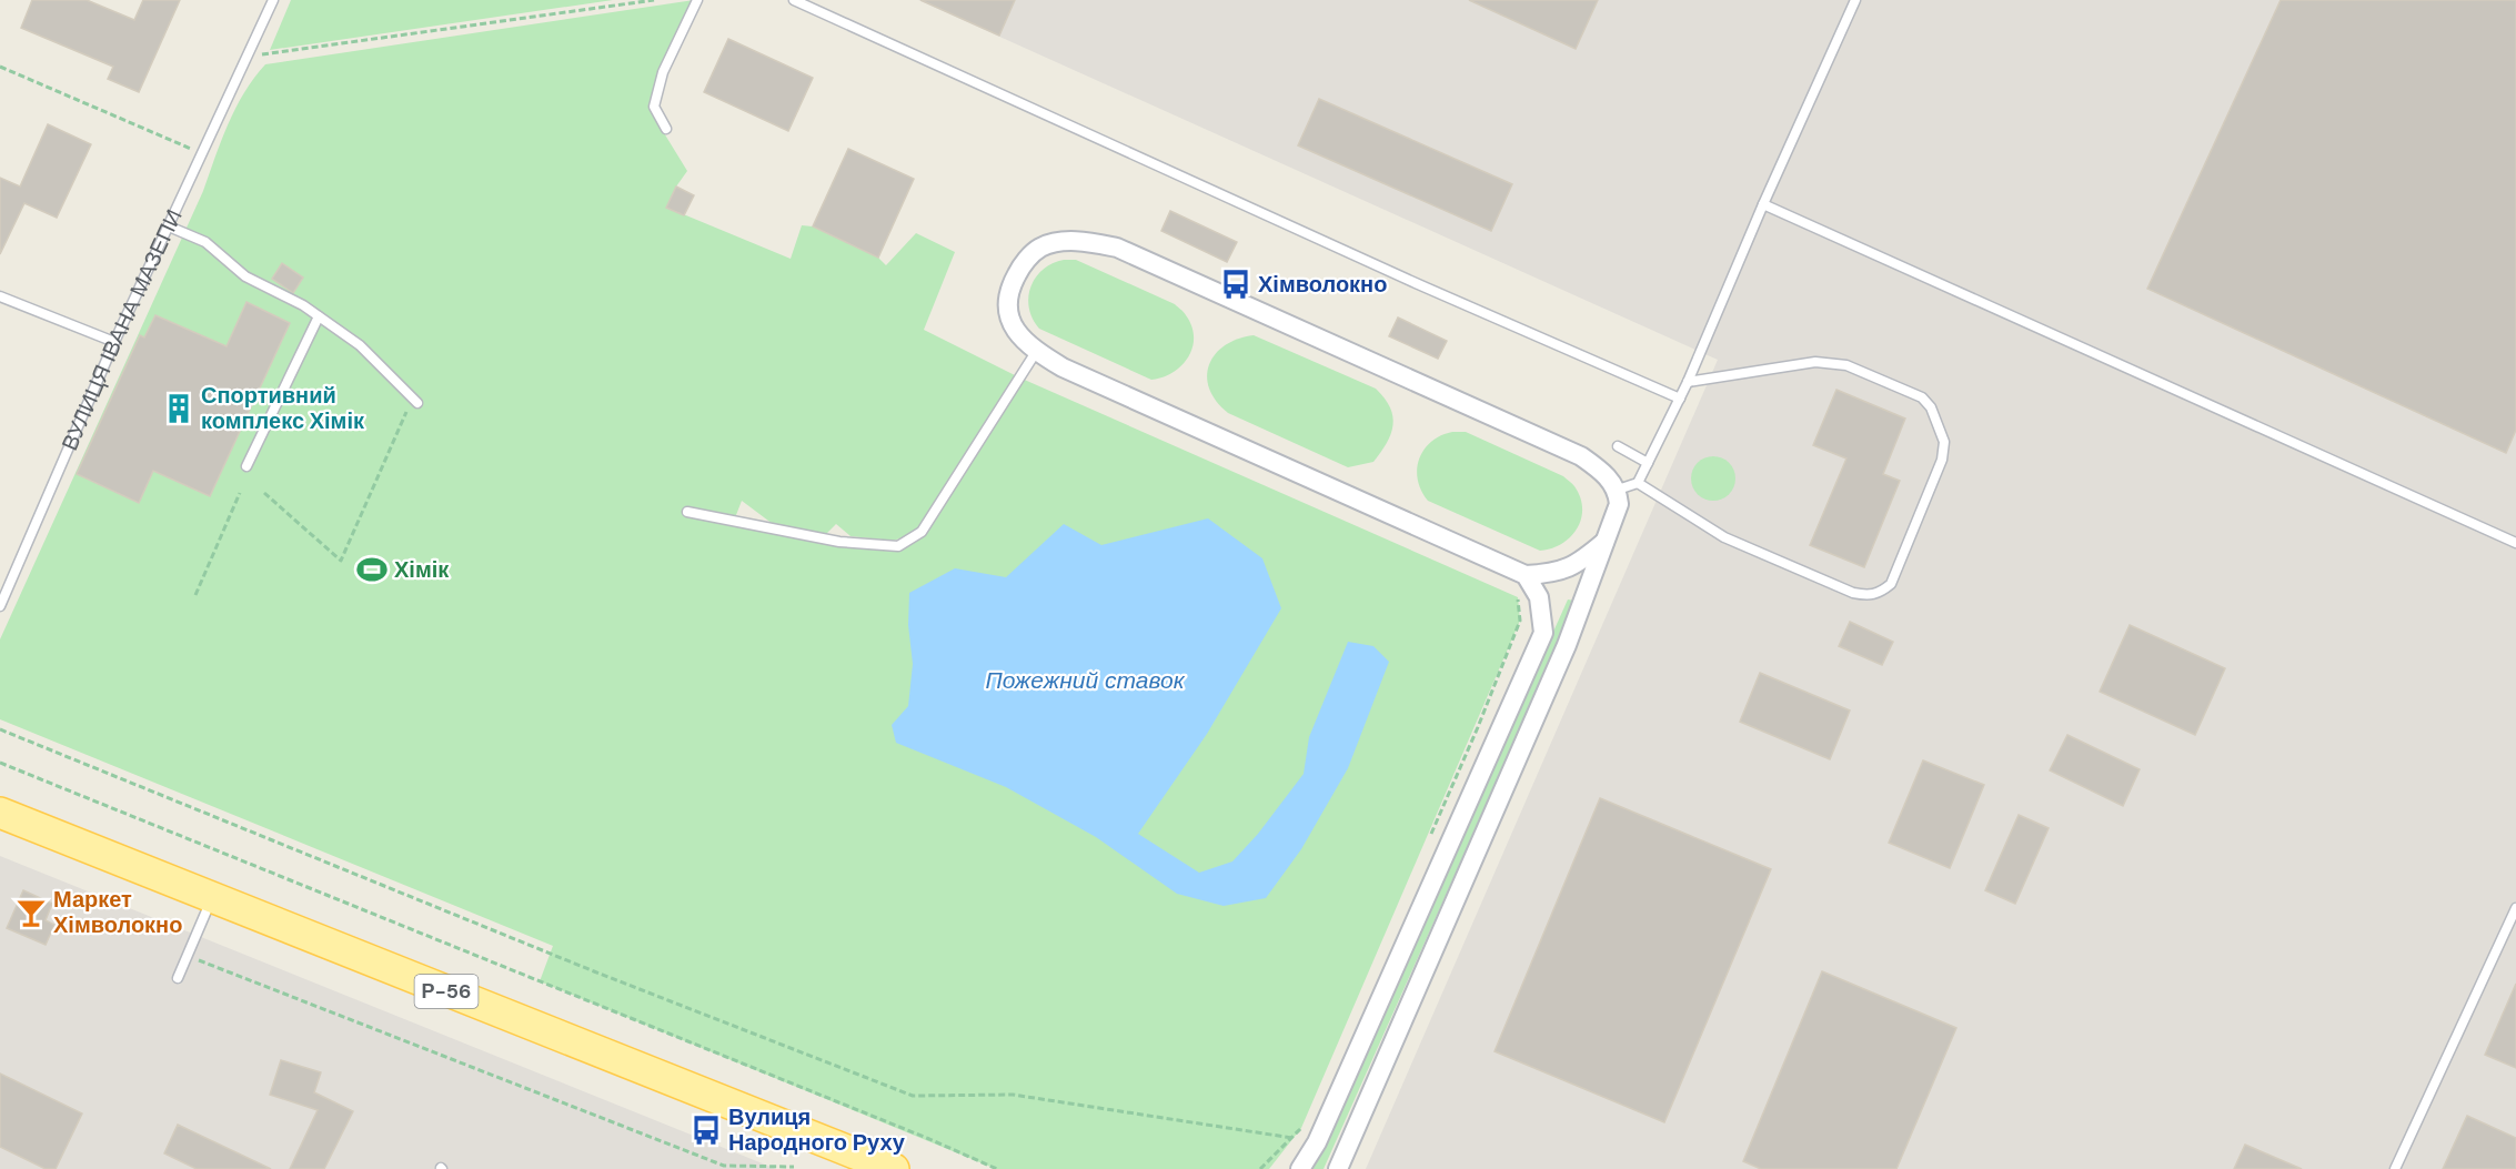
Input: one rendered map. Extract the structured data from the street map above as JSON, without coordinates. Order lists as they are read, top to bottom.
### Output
{
  "streets": {
    "main road": ["Р-56"],
    "lane": ["ВУЛИЦЯ ІВАНА МАЗЕПИ"]
  },
  "water": ["Пожежний ставок"],
  "places": {
    "bus stop": ["Хімволокно", "Вулиця Народного Руху"],
    "building": ["Спортивний комплекс Хімік"],
    "sports": ["Хімік"],
    "bar": ["Маркет Хімволокно"]
  }
}
